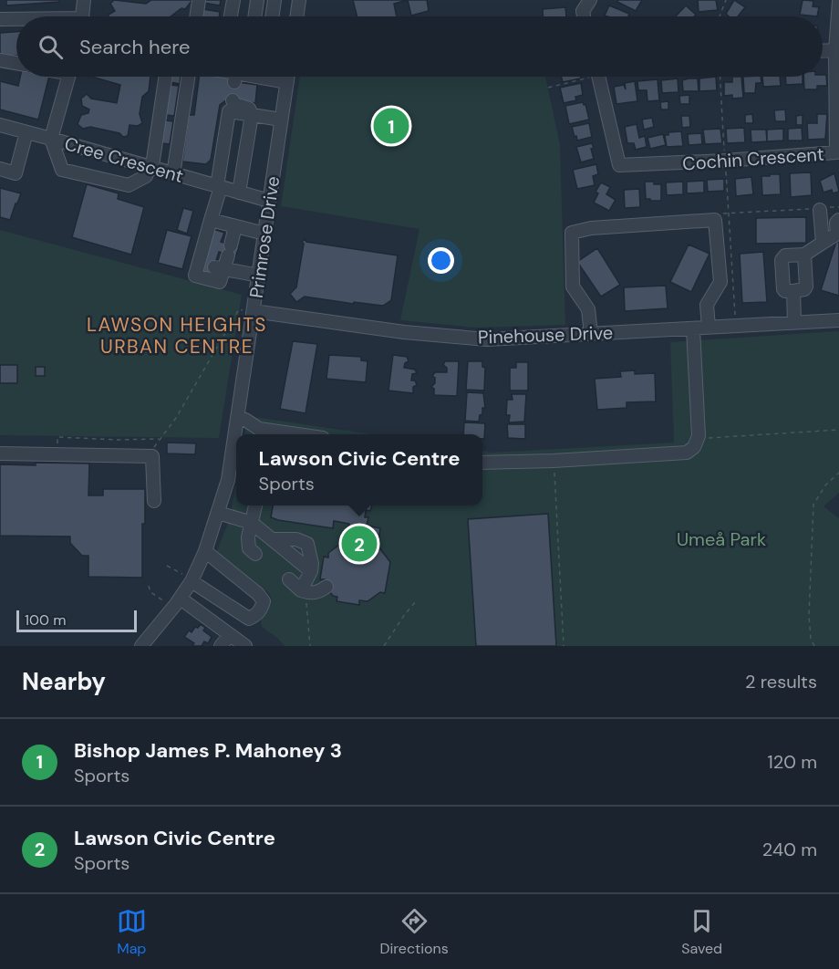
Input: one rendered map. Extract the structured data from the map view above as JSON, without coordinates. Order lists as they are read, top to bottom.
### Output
{
  "streets": {
    "street": [
      "Cochin Crescent",
      "Cree Crescent",
      "Primrose Drive",
      "Pinehouse Drive"
    ]
  },
  "crossings": [
    ["Cree Crescent", "Primrose Drive"],
    ["Primrose Drive", "Pinehouse Drive"]
  ],
  "districts": ["LAWSON HEIGHTS URBAN CENTRE"],
  "parks": ["Umeå Park"],
  "scale_bar": "100 m",
  "page": {
    "search": "Search here",
    "pins": ["1", "2"],
    "popup": ["Lawson Civic Centre", "Sports"],
    "scale": "100 m",
    "heading": ["Nearby", "2 results"],
    "list": [
      {
        "mark": "1",
        "name": "Bishop James P. Mahoney 3",
        "note": "Sports",
        "value": "120 m"
      },
      {
        "mark": "2",
        "name": "Lawson Civic Centre",
        "note": "Sports",
        "value": "240 m"
      }
    ],
    "nav": ["Map", "Directions", "Saved"]
  }
}
